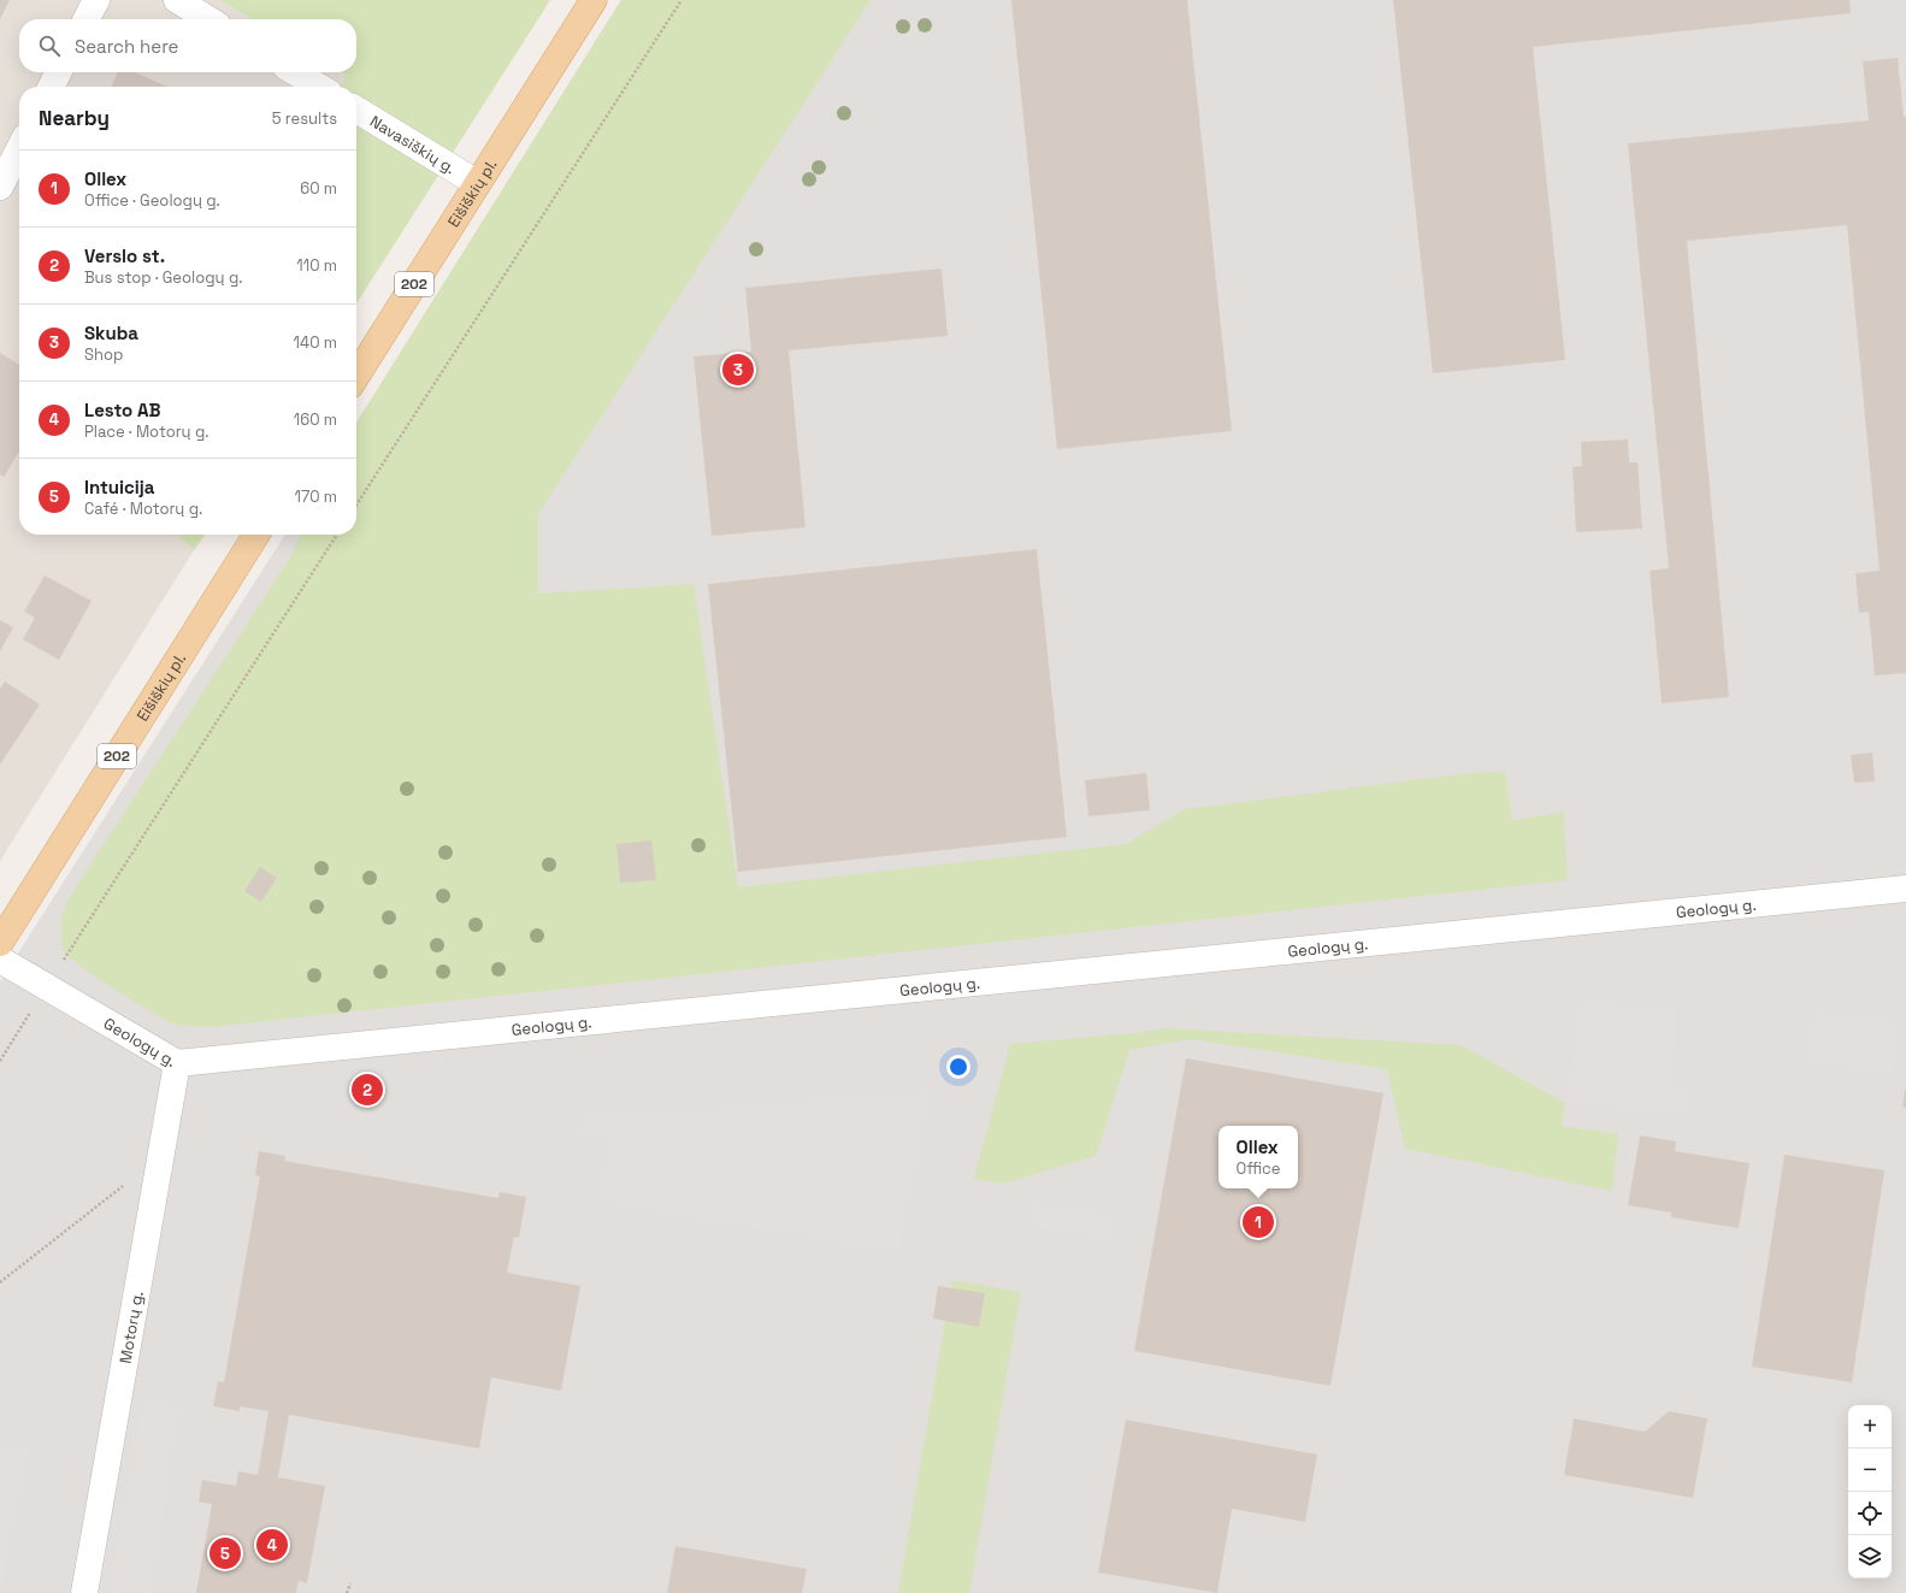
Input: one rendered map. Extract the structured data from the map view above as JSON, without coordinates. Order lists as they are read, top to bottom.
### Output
{
  "streets": {
    "main road": ["Eišiškių pl.", "202"],
    "street": ["Navasiškių g.", "Geologų g.", "Motorų g."]
  },
  "crossings": [
    ["Navasiškių g.", "Eišiškių pl."],
    ["Geologų g.", "Motorų g."]
  ],
  "page": {
    "search": "Search here",
    "heading": ["Nearby", "5 results"],
    "list": [
      {
        "mark": "1",
        "name": "Ollex",
        "note": "Office · Geologų g.",
        "value": "60 m"
      },
      {
        "mark": "2",
        "name": "Verslo st.",
        "note": "Bus stop · Geologų g.",
        "value": "110 m"
      },
      {
        "mark": "3",
        "name": "Skuba",
        "note": "Shop",
        "value": "140 m"
      },
      {
        "mark": "4",
        "name": "Lesto AB",
        "note": "Place · Motorų g.",
        "value": "160 m"
      },
      {
        "mark": "5",
        "name": "Intuicija",
        "note": "Café · Motorų g.",
        "value": "170 m"
      }
    ],
    "pins": [
      "3",
      "2",
      "1",
      "4",
      "5"
    ],
    "popup": ["Ollex", "Office"],
    "map_buttons": ["+", "−"]
  }
}
